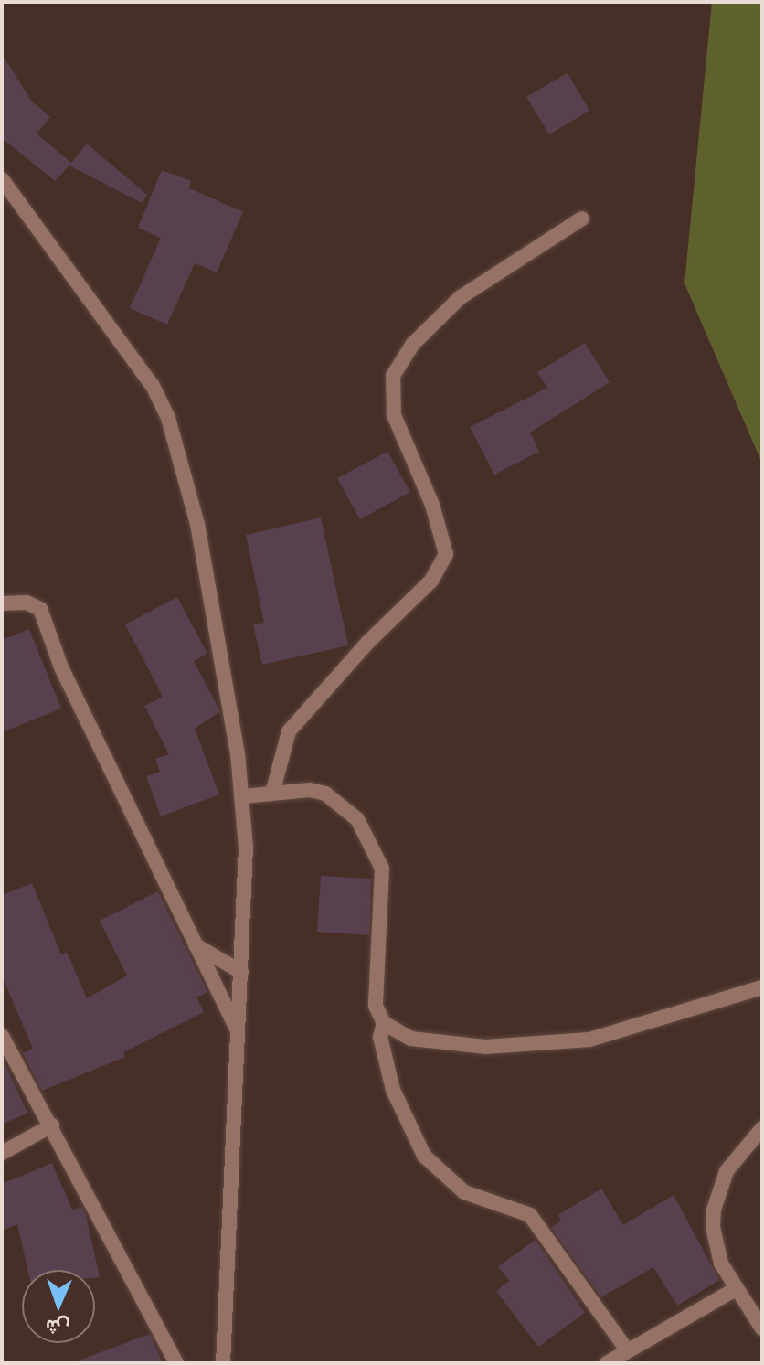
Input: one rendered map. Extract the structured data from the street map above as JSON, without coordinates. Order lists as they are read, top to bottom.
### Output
{
  "north": "bottom"
}
